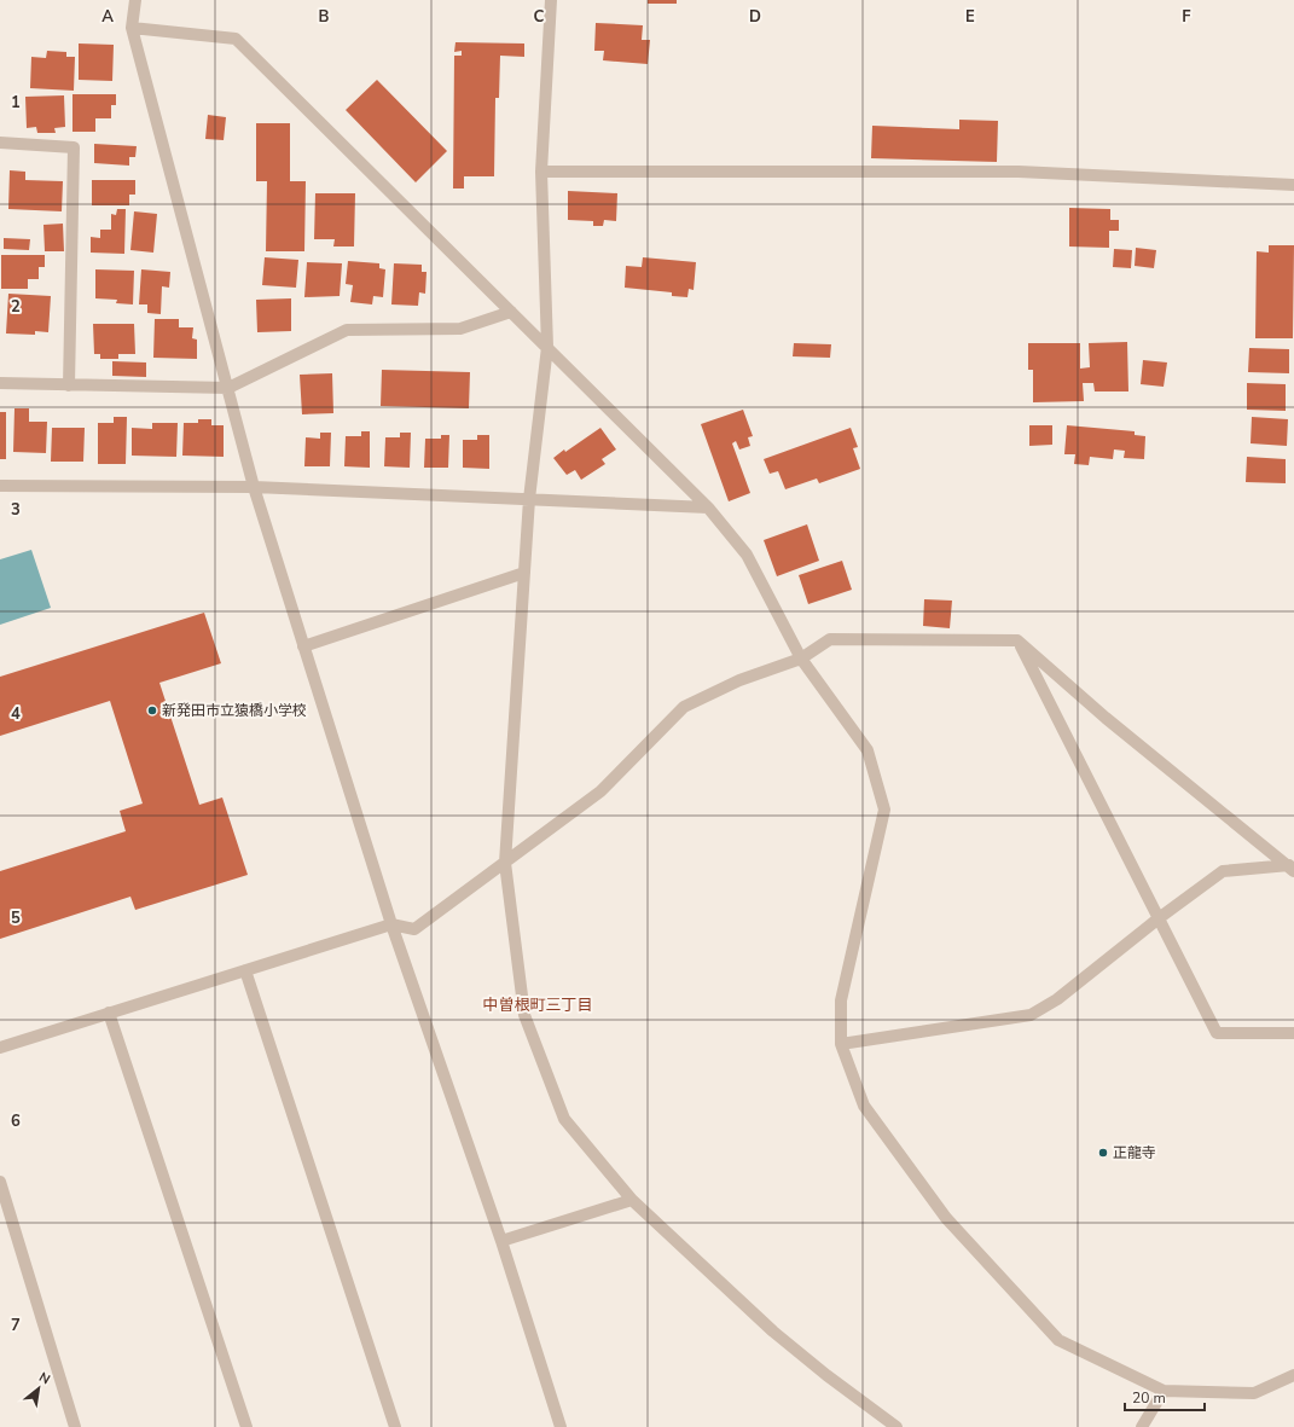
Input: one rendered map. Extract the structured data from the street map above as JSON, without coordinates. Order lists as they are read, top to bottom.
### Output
{
  "districts": ["中曽根町三丁目"],
  "places": ["新発田市立猿橋小学校", "正龍寺"],
  "scale_bar": "20 m",
  "north": "top right",
  "grid": {
    "columns": [
      "A",
      "B",
      "C",
      "D",
      "E",
      "F"
    ],
    "rows": [
      "1",
      "2",
      "3",
      "4",
      "5",
      "6",
      "7"
    ]
  }
}
